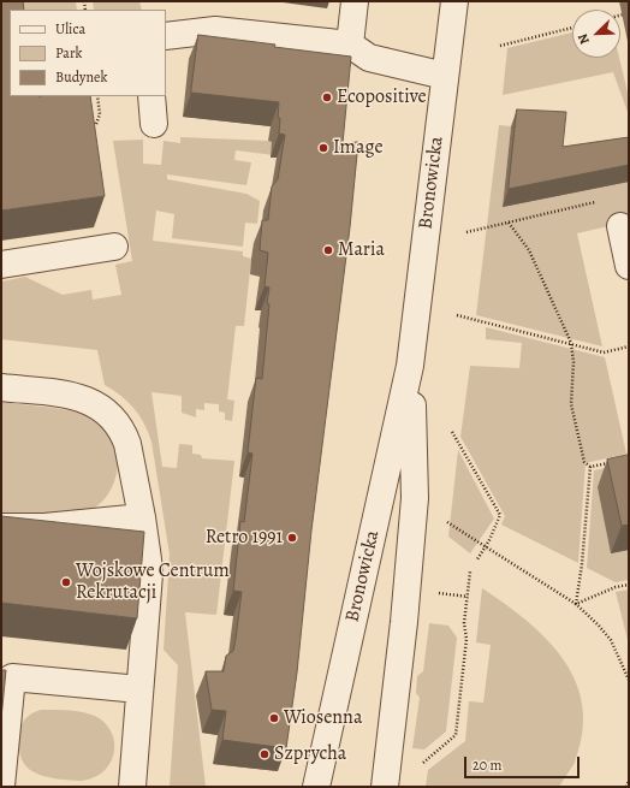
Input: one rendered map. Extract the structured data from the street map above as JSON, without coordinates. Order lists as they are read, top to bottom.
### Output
{
  "streets": {
    "street": ["Bronowicka"]
  },
  "places": [
    "Ecopositive",
    "Image",
    "Maria",
    "Retro 1991",
    "Wojskowe Centrum Rekrutacji",
    "Wiosenna",
    "Szprycha"
  ],
  "legend": ["Ulica", "Park", "Budynek"],
  "scale_bar": "20 m",
  "north": "bottom left"
}
